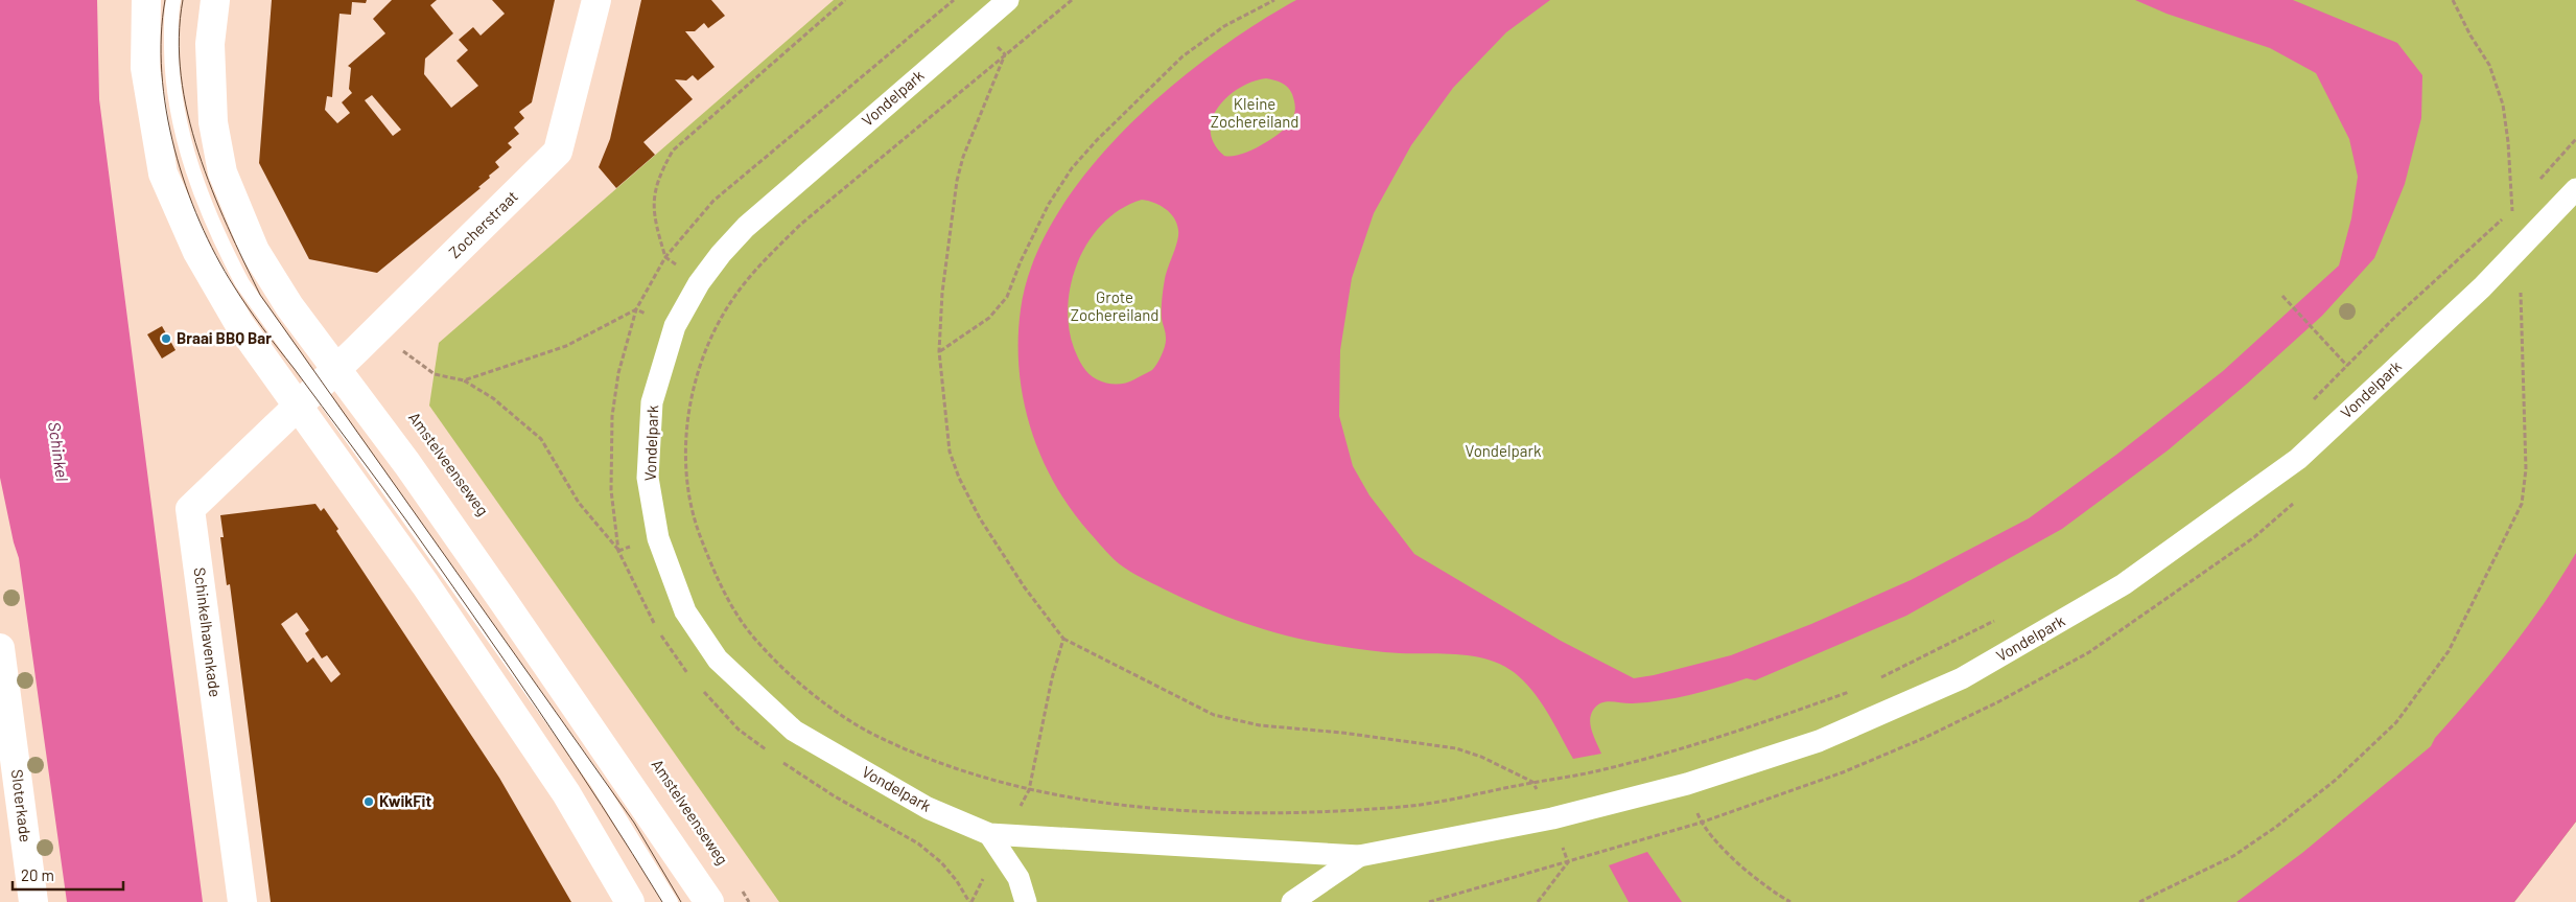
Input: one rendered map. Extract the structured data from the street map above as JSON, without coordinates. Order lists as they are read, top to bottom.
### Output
{
  "streets": {
    "main road": ["Zocherstraat", "Schinkelhavenkade", "Sloterkade"],
    "street": ["Vondelpark"]
  },
  "crossings": [
    ["Zocherstraat", "Schinkelhavenkade"]
  ],
  "water": ["Schinkel"],
  "parks": ["Kleine Zochereiland", "Grote Zochereiland", "Vondelpark"],
  "places": ["Braai BBQ Bar", "KwikFit"],
  "scale_bar": "20 m"
}
